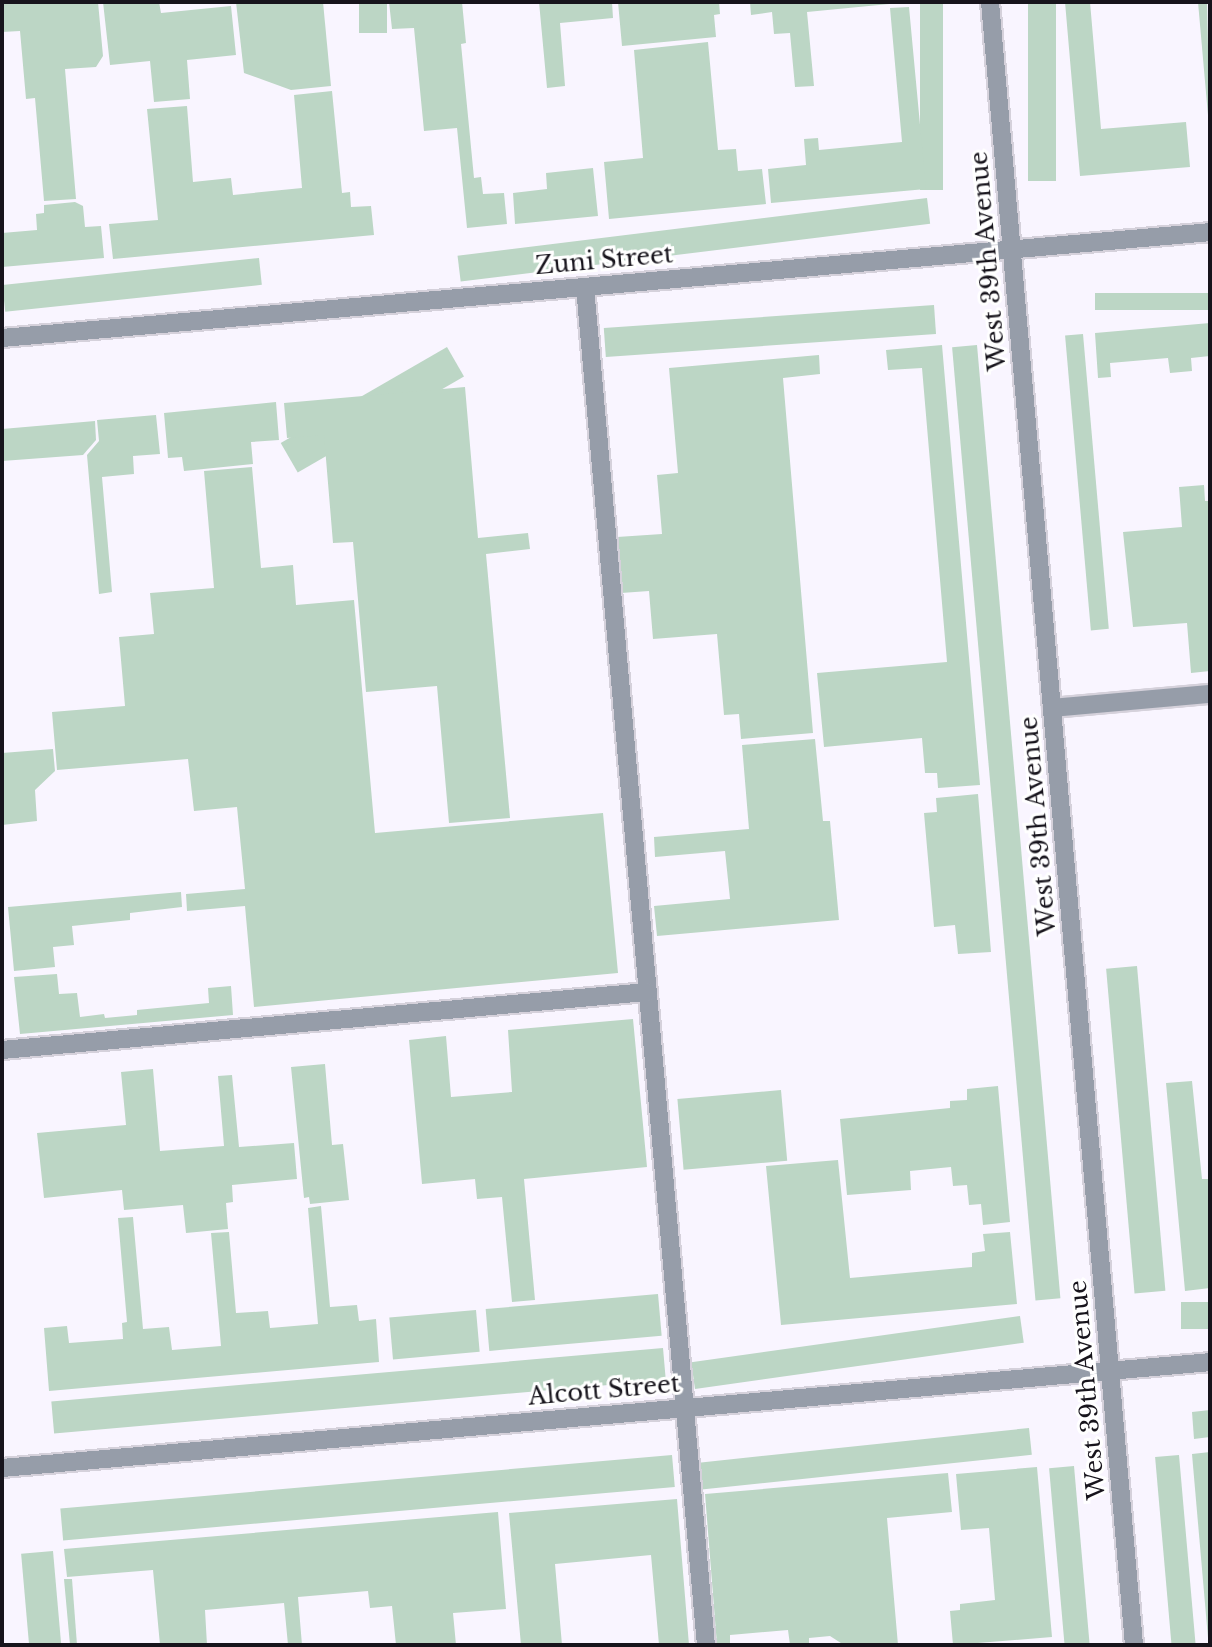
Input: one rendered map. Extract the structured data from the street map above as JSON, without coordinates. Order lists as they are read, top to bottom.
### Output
{
  "streets": {
    "street": ["Zuni Street", "West 39th Avenue", "Alcott Street"]
  },
  "crossings": [
    ["Zuni Street", "West 39th Avenue"],
    ["West 39th Avenue", "Alcott Street"]
  ]
}
